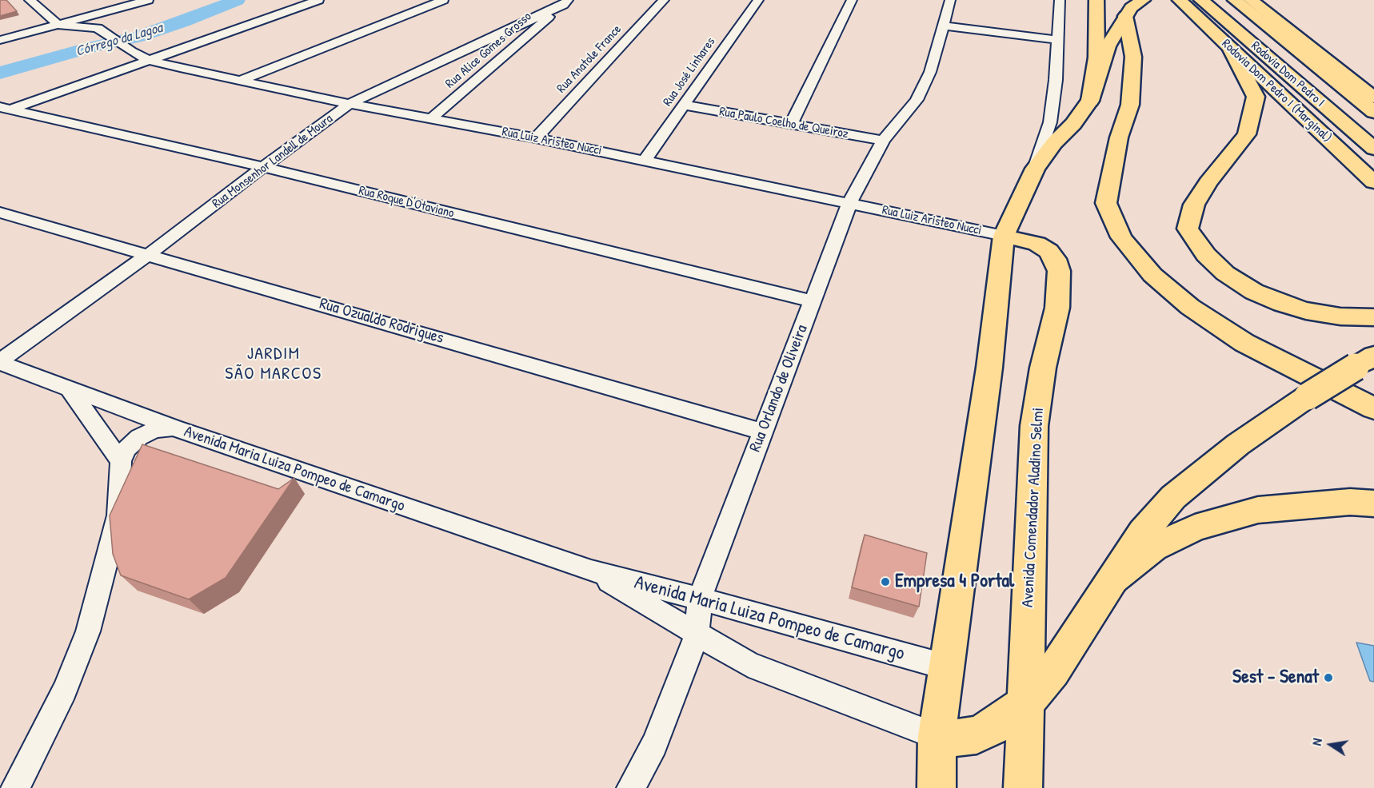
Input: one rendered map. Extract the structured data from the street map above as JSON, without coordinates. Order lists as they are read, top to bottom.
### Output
{
  "streets": {
    "main road": ["Rodovia Dom Pedro I", "Rodovia Dom Pedro I (Marginal)", "Avenida Comendador Aladino Selmi"],
    "street": [
      "Rua Alice Gomes Grosso",
      "Rua Anatole France",
      "Rua José Linhares",
      "Rua Paulo Coelho de Queiroz",
      "Rua Luiz Aristeo Nucci",
      "Rua Monsenhor Landell de Moura",
      "Rua Roque D'Otaviano",
      "Rua Ozualdo Rodrigues",
      "Rua Orlando de Oliveira",
      "Avenida Maria Luiza Pompeo de Camargo"
    ]
  },
  "crossings": [
    ["Rua Alice Gomes Grosso", "Rua Luiz Aristeo Nucci"],
    ["Rua Alice Gomes Grosso", "Rua Monsenhor Landell de Moura"],
    ["Rua Anatole France", "Rua Luiz Aristeo Nucci"],
    ["Rua José Linhares", "Rua Paulo Coelho de Queiroz"],
    ["Rua José Linhares", "Rua Luiz Aristeo Nucci"],
    ["Rua Paulo Coelho de Queiroz", "Rua Orlando de Oliveira"],
    ["Rua Luiz Aristeo Nucci", "Rua Monsenhor Landell de Moura"],
    ["Rua Luiz Aristeo Nucci", "Rua Orlando de Oliveira"],
    ["Rua Luiz Aristeo Nucci", "Avenida Comendador Aladino Selmi"],
    ["Rua Monsenhor Landell de Moura", "Rua Roque D'Otaviano"],
    ["Rua Monsenhor Landell de Moura", "Rua Ozualdo Rodrigues"],
    ["Rua Monsenhor Landell de Moura", "Avenida Maria Luiza Pompeo de Camargo"],
    ["Rua Roque D'Otaviano", "Rua Orlando de Oliveira"],
    ["Rua Ozualdo Rodrigues", "Rua Orlando de Oliveira"],
    ["Rua Orlando de Oliveira", "Avenida Maria Luiza Pompeo de Camargo"]
  ],
  "districts": ["JARDIM SÃO MARCOS"],
  "water": ["Córrego da Lagoa"],
  "places": ["Empresa 4 Portal", "Sest - Senat"],
  "north": "left"
}
